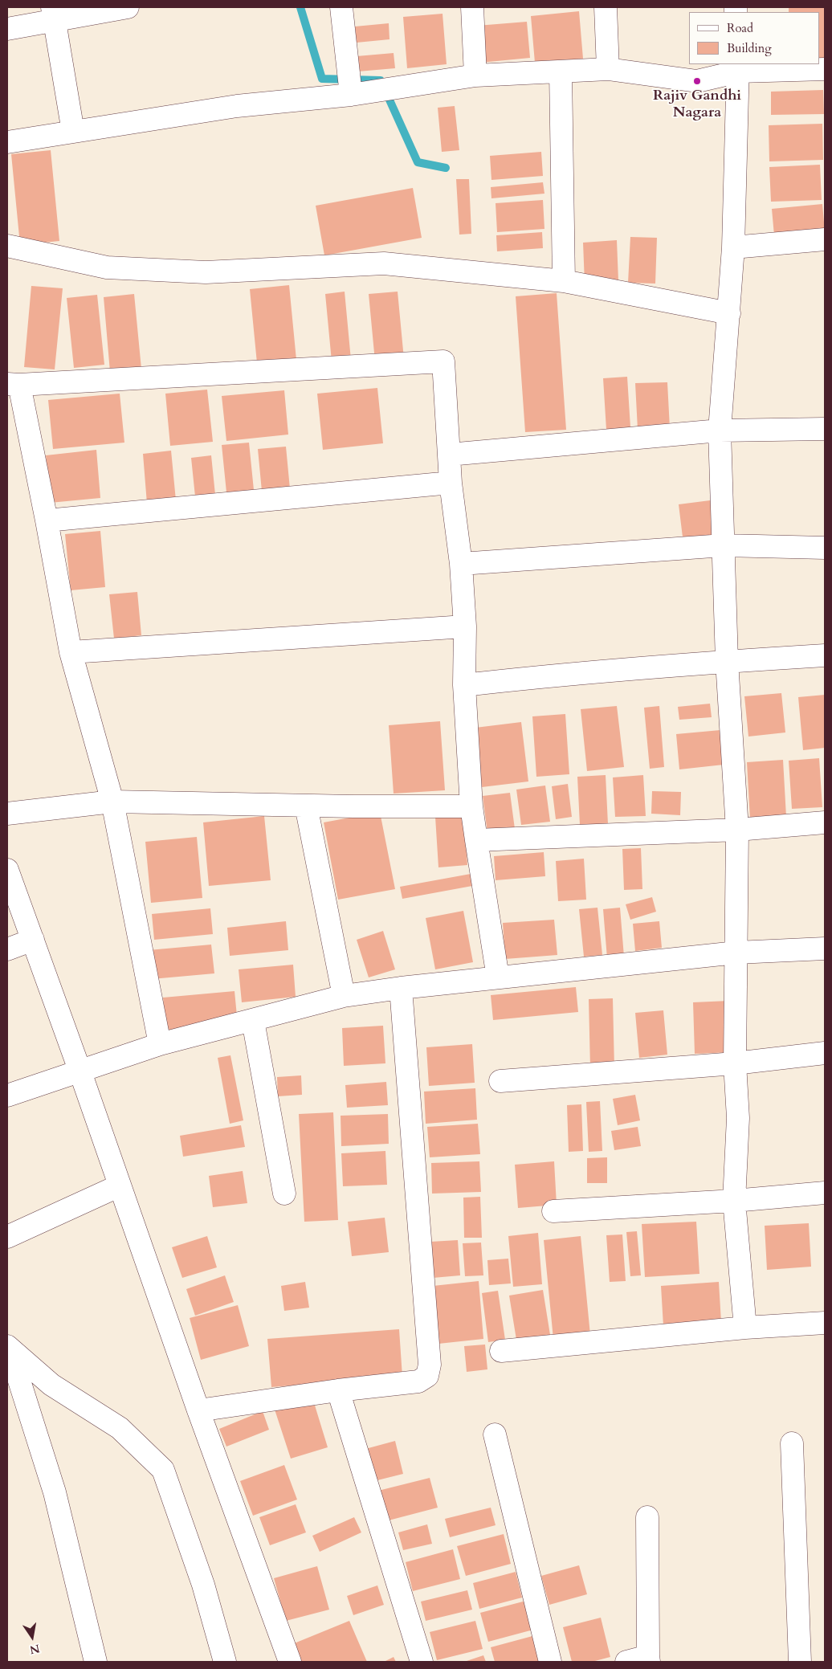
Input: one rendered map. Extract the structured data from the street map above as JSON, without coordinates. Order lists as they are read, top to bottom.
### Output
{
  "places": ["Rajiv Gandhi Nagara"],
  "legend": ["Road", "Building"],
  "north": "bottom"
}
